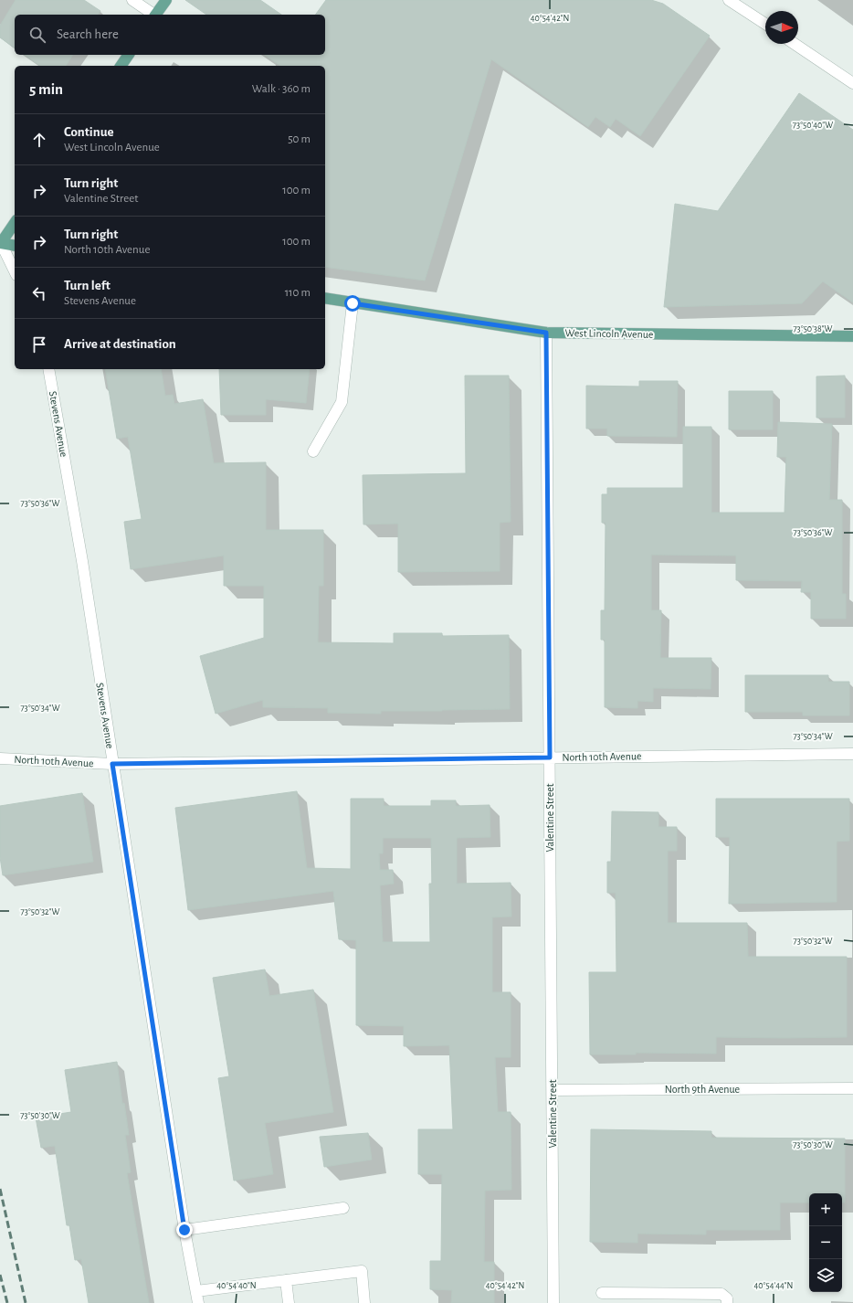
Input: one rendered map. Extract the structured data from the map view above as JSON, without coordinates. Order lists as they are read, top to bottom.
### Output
{
  "streets": {
    "main road": ["West Lincoln Avenue"],
    "street": [
      "Stevens Avenue",
      "North 10th Avenue",
      "Valentine Street",
      "North 9th Avenue"
    ]
  },
  "crossings": [
    ["West Lincoln Avenue", "Valentine Street"],
    ["Stevens Avenue", "North 10th Avenue"],
    ["North 10th Avenue", "Valentine Street"],
    ["Valentine Street", "North 9th Avenue"]
  ],
  "north": "right",
  "page": {
    "search": "Search here",
    "heading": ["5 min", "Walk · 360 m"],
    "list": [
      ["Continue", "West Lincoln Avenue", "50 m"],
      ["Turn right", "Valentine Street", "100 m"],
      ["Turn right", "North 10th Avenue", "100 m"],
      ["Turn left", "Stevens Avenue", "110 m"],
      "Arrive at destination"
    ],
    "map_buttons": ["+", "−"]
  },
  "coordinates": [
    "40°54'42\"N",
    "73°50'40\"W",
    "73°50'38\"W",
    "73°50'36\"W",
    "73°50'34\"W",
    "73°50'32\"W",
    "73°50'30\"W",
    "40°54'40\"N",
    "40°54'44\"N"
  ]
}
